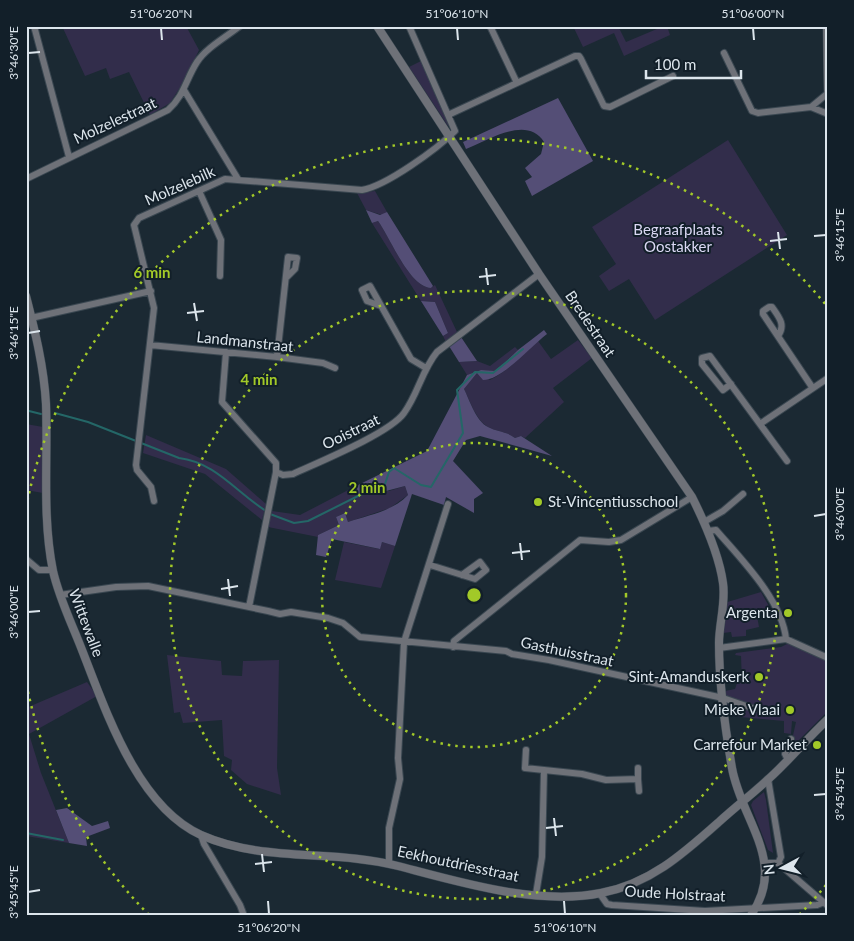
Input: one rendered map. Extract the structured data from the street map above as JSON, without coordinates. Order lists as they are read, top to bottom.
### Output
{
  "streets": {
    "street": [
      "Molzelestraat",
      "Molzelebilk",
      "Bredestraat",
      "Landmanstraat",
      "Ooistraat",
      "Wittewalle",
      "Gasthuisstraat",
      "Eekhoutdriesstraat",
      "Oude Holstraat"
    ]
  },
  "crossings": [
    ["Molzelebilk", "Bredestraat"],
    ["Molzelebilk", "Landmanstraat"],
    ["Bredestraat", "Ooistraat"],
    ["Bredestraat", "Gasthuisstraat"],
    ["Bredestraat", "Eekhoutdriesstraat"],
    ["Wittewalle", "Gasthuisstraat"],
    ["Wittewalle", "Eekhoutdriesstraat"],
    ["Eekhoutdriesstraat", "Oude Holstraat"]
  ],
  "parks": ["Begraafplaats Oostakker"],
  "places": [
    "St-Vincentiusschool",
    "Argenta",
    "Sint-Amanduskerk",
    "Mieke Vlaai",
    "Carrefour Market"
  ],
  "scale_bar": "100 m",
  "north": "left",
  "coordinates": [
    "51°06'20\"N",
    "51°06'10\"N",
    "51°06'00\"N",
    "3°46'30\"E",
    "3°46'15\"E",
    "3°46'00\"E",
    "3°45'45\"E"
  ],
  "rings": ["6 min", "4 min", "2 min"]
}
